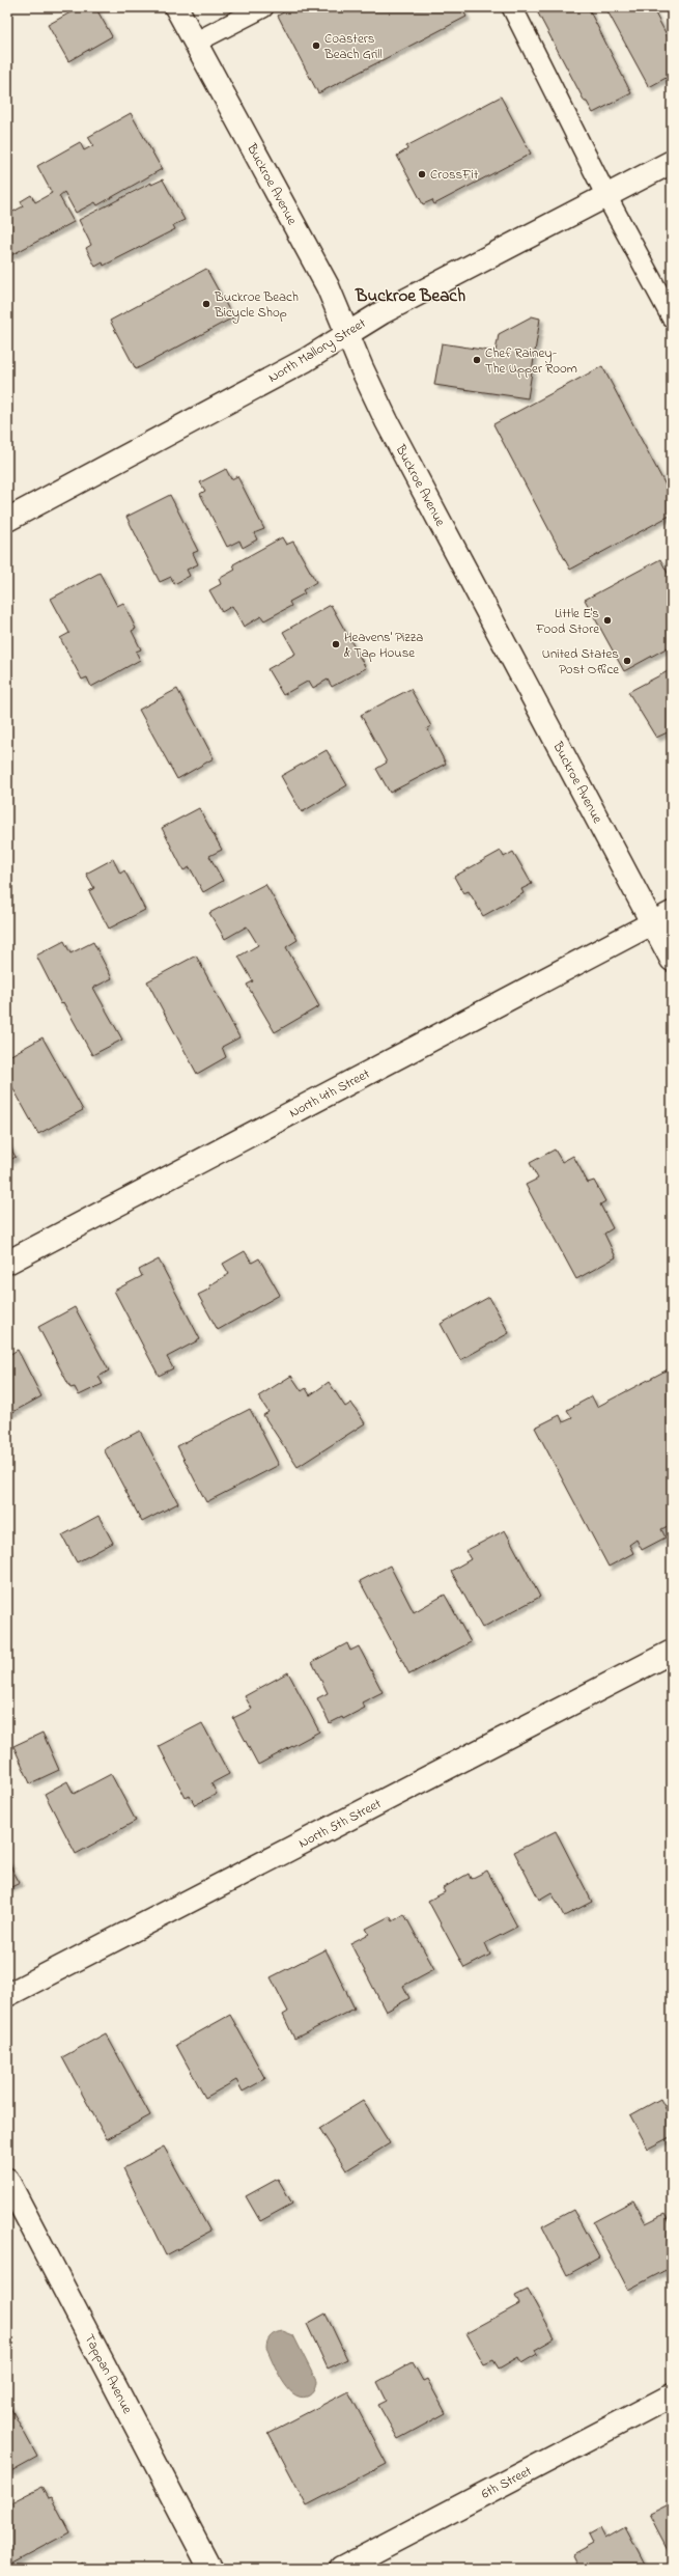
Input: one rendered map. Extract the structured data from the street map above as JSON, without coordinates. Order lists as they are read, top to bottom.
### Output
{
  "streets": {
    "street": [
      "Buckroe Avenue",
      "North Mallory Street",
      "North 4th Street",
      "North 5th Street",
      "Tappan Avenue",
      "6th Street"
    ]
  },
  "crossings": [
    ["Buckroe Avenue", "North Mallory Street"],
    ["Buckroe Avenue", "North 4th Street"]
  ],
  "districts": ["Buckroe Beach"],
  "places": [
    "Coasters Beach Grill",
    "CrossFit",
    "Buckroe Beach Bicycle Shop",
    "Chef Rainey- The Upper Room",
    "Little E's Food Store",
    "Heavens' Pizza & Tap House",
    "United States Post Office"
  ]
}
